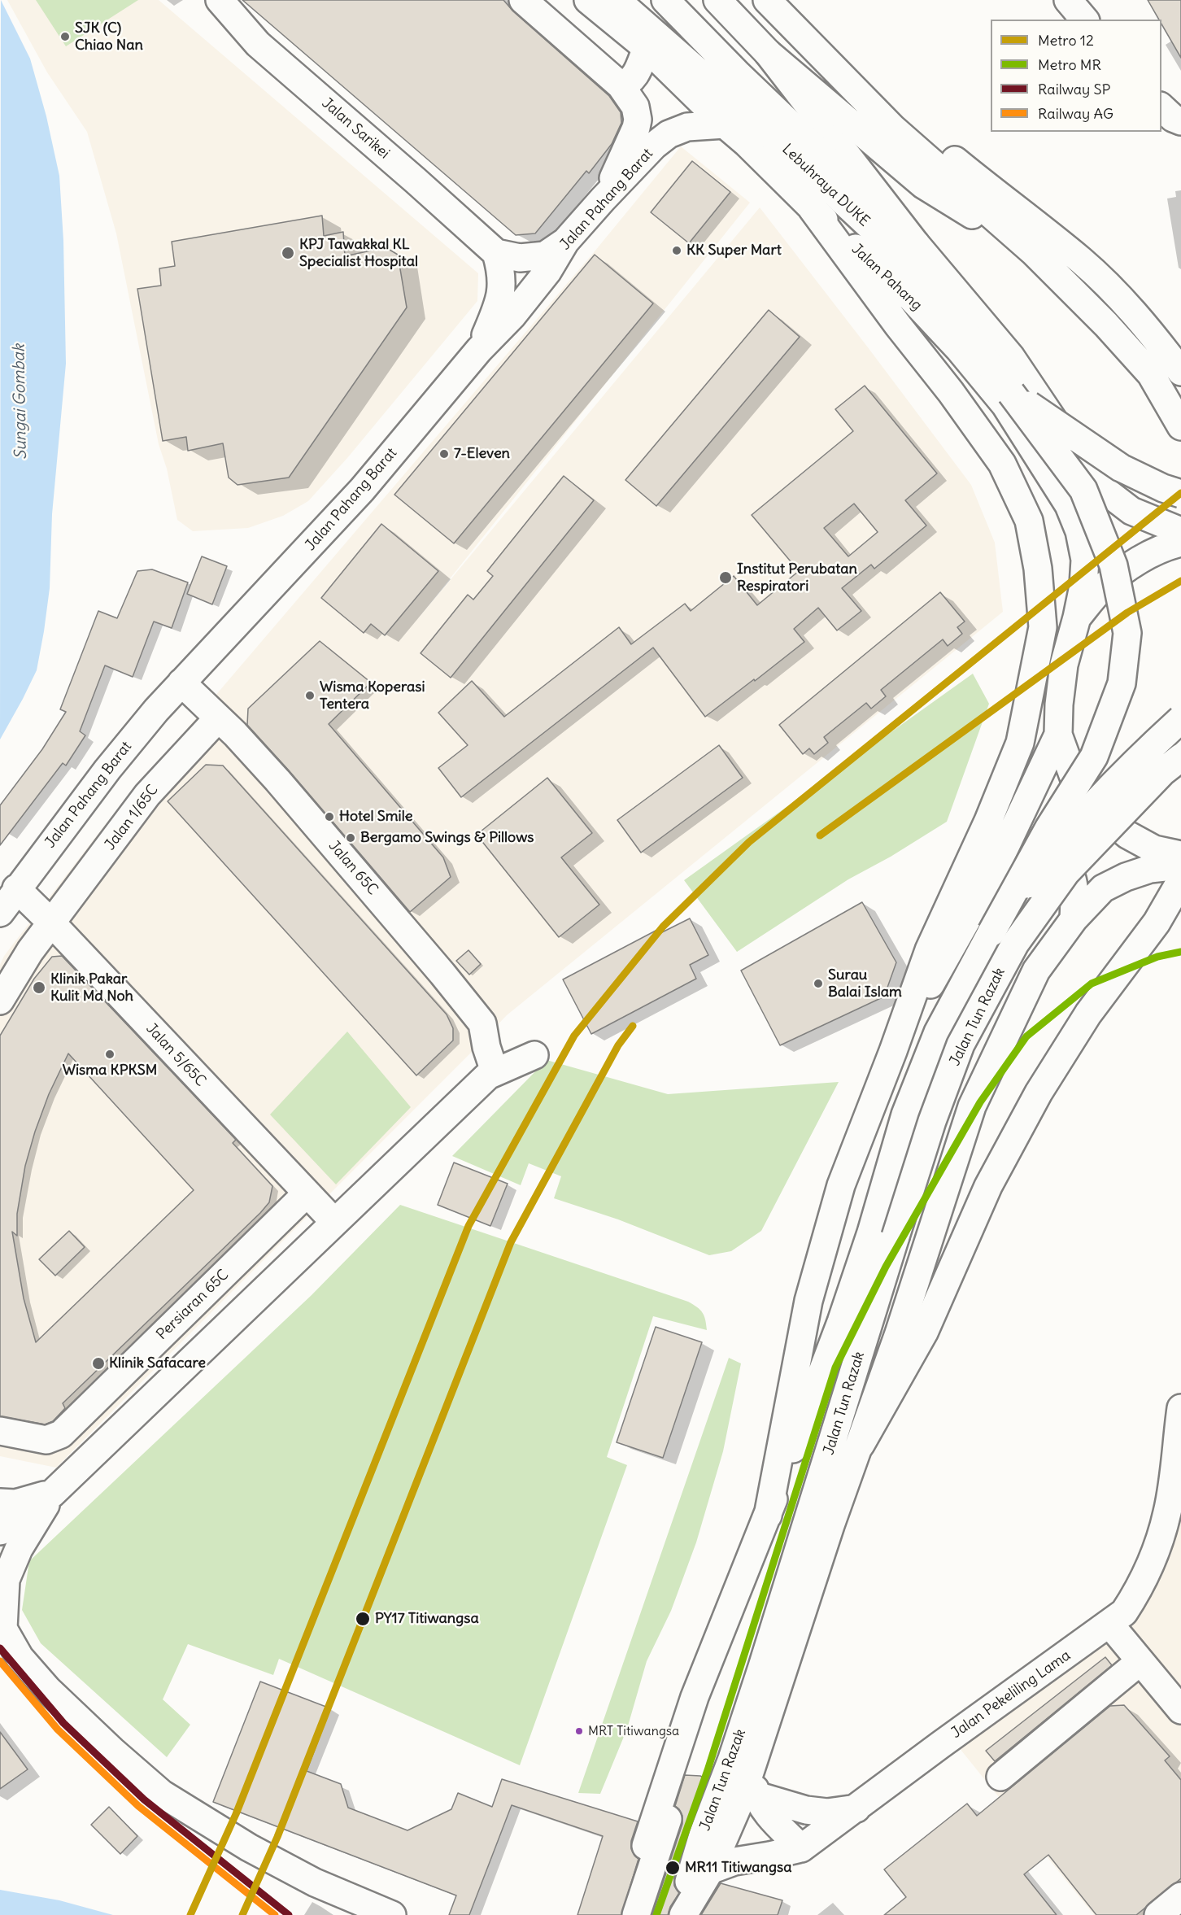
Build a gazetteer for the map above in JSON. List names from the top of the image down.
{
  "streets": {
    "main road": [
      "Jalan Sarikei",
      "Lebuhraya DUKE",
      "Jalan Pahang Barat",
      "Jalan Pahang",
      "Jalan 1/65C",
      "Jalan 65C",
      "Jalan Tun Razak",
      "Jalan 5/65C",
      "Persiaran 65C",
      "Jalan Pekeliling Lama"
    ]
  },
  "crossings": [
    ["Lebuhraya DUKE", "Jalan Tun Razak"],
    ["Jalan Pahang Barat", "Jalan Pahang"],
    ["Jalan Pahang Barat", "Jalan 65C"],
    ["Jalan Pahang Barat", "Jalan 5/65C"],
    ["Jalan 1/65C", "Jalan 65C"],
    ["Jalan 1/65C", "Jalan 5/65C"],
    ["Jalan Tun Razak", "Jalan Pekeliling Lama"],
    ["Jalan 5/65C", "Persiaran 65C"]
  ],
  "water": ["Sungai Gombak"],
  "places": [
    "SJK (C) Chiao Nan",
    "KK Super Mart",
    "KPJ Tawakkal KL Specialist Hospital",
    "7-Eleven",
    "Institut Perubatan Respiratori",
    "Wisma Koperasi Tentera",
    "Hotel Smile",
    "Bergamo Swings & Pillows",
    "Surau Balai Islam",
    "Klinik Pakar Kulit Md Noh",
    "Wisma KPKSM",
    "Klinik Safacare",
    "PY17 Titiwangsa",
    "MRT Titiwangsa",
    "MR11 Titiwangsa"
  ],
  "lines": [
    "metro line 12",
    "metro line MR",
    "rail line SP",
    "rail line AG"
  ],
  "legend": [
    "Metro 12",
    "Metro MR",
    "Railway SP",
    "Railway AG"
  ]
}
